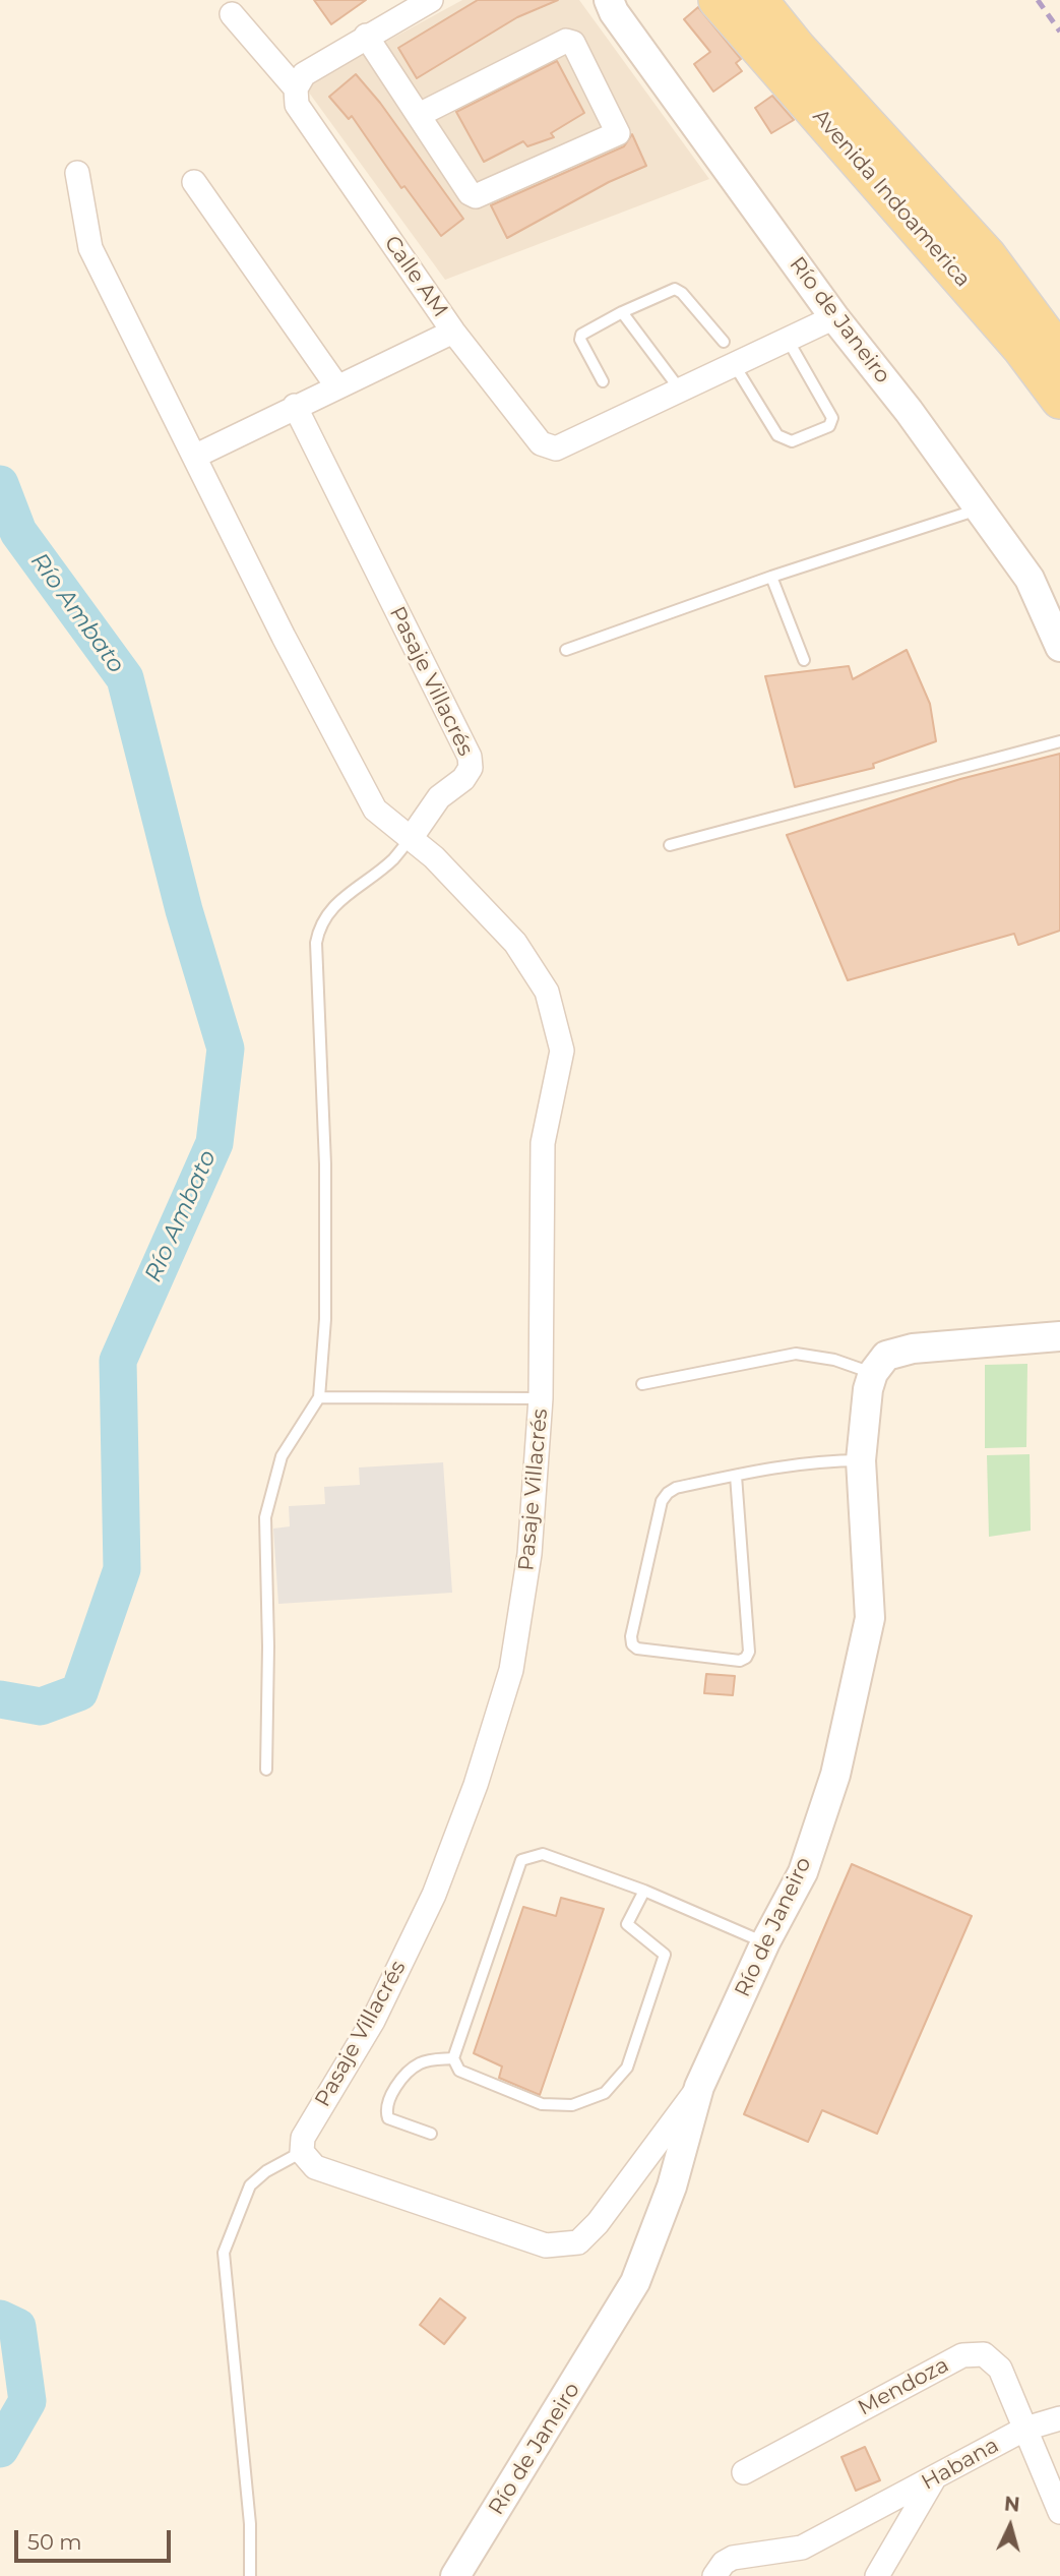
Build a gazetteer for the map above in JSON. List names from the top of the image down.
{
  "streets": {
    "main road": ["Avenida Indoamerica"],
    "street": [
      "Calle AM",
      "Río de Janeiro",
      "Pasaje Villacrés",
      "Mendoza",
      "Habana"
    ]
  },
  "crossings": [
    ["Mendoza", "Habana"]
  ],
  "water": ["Río Ambato"],
  "scale_bar": "50 m",
  "north": "top"
}
